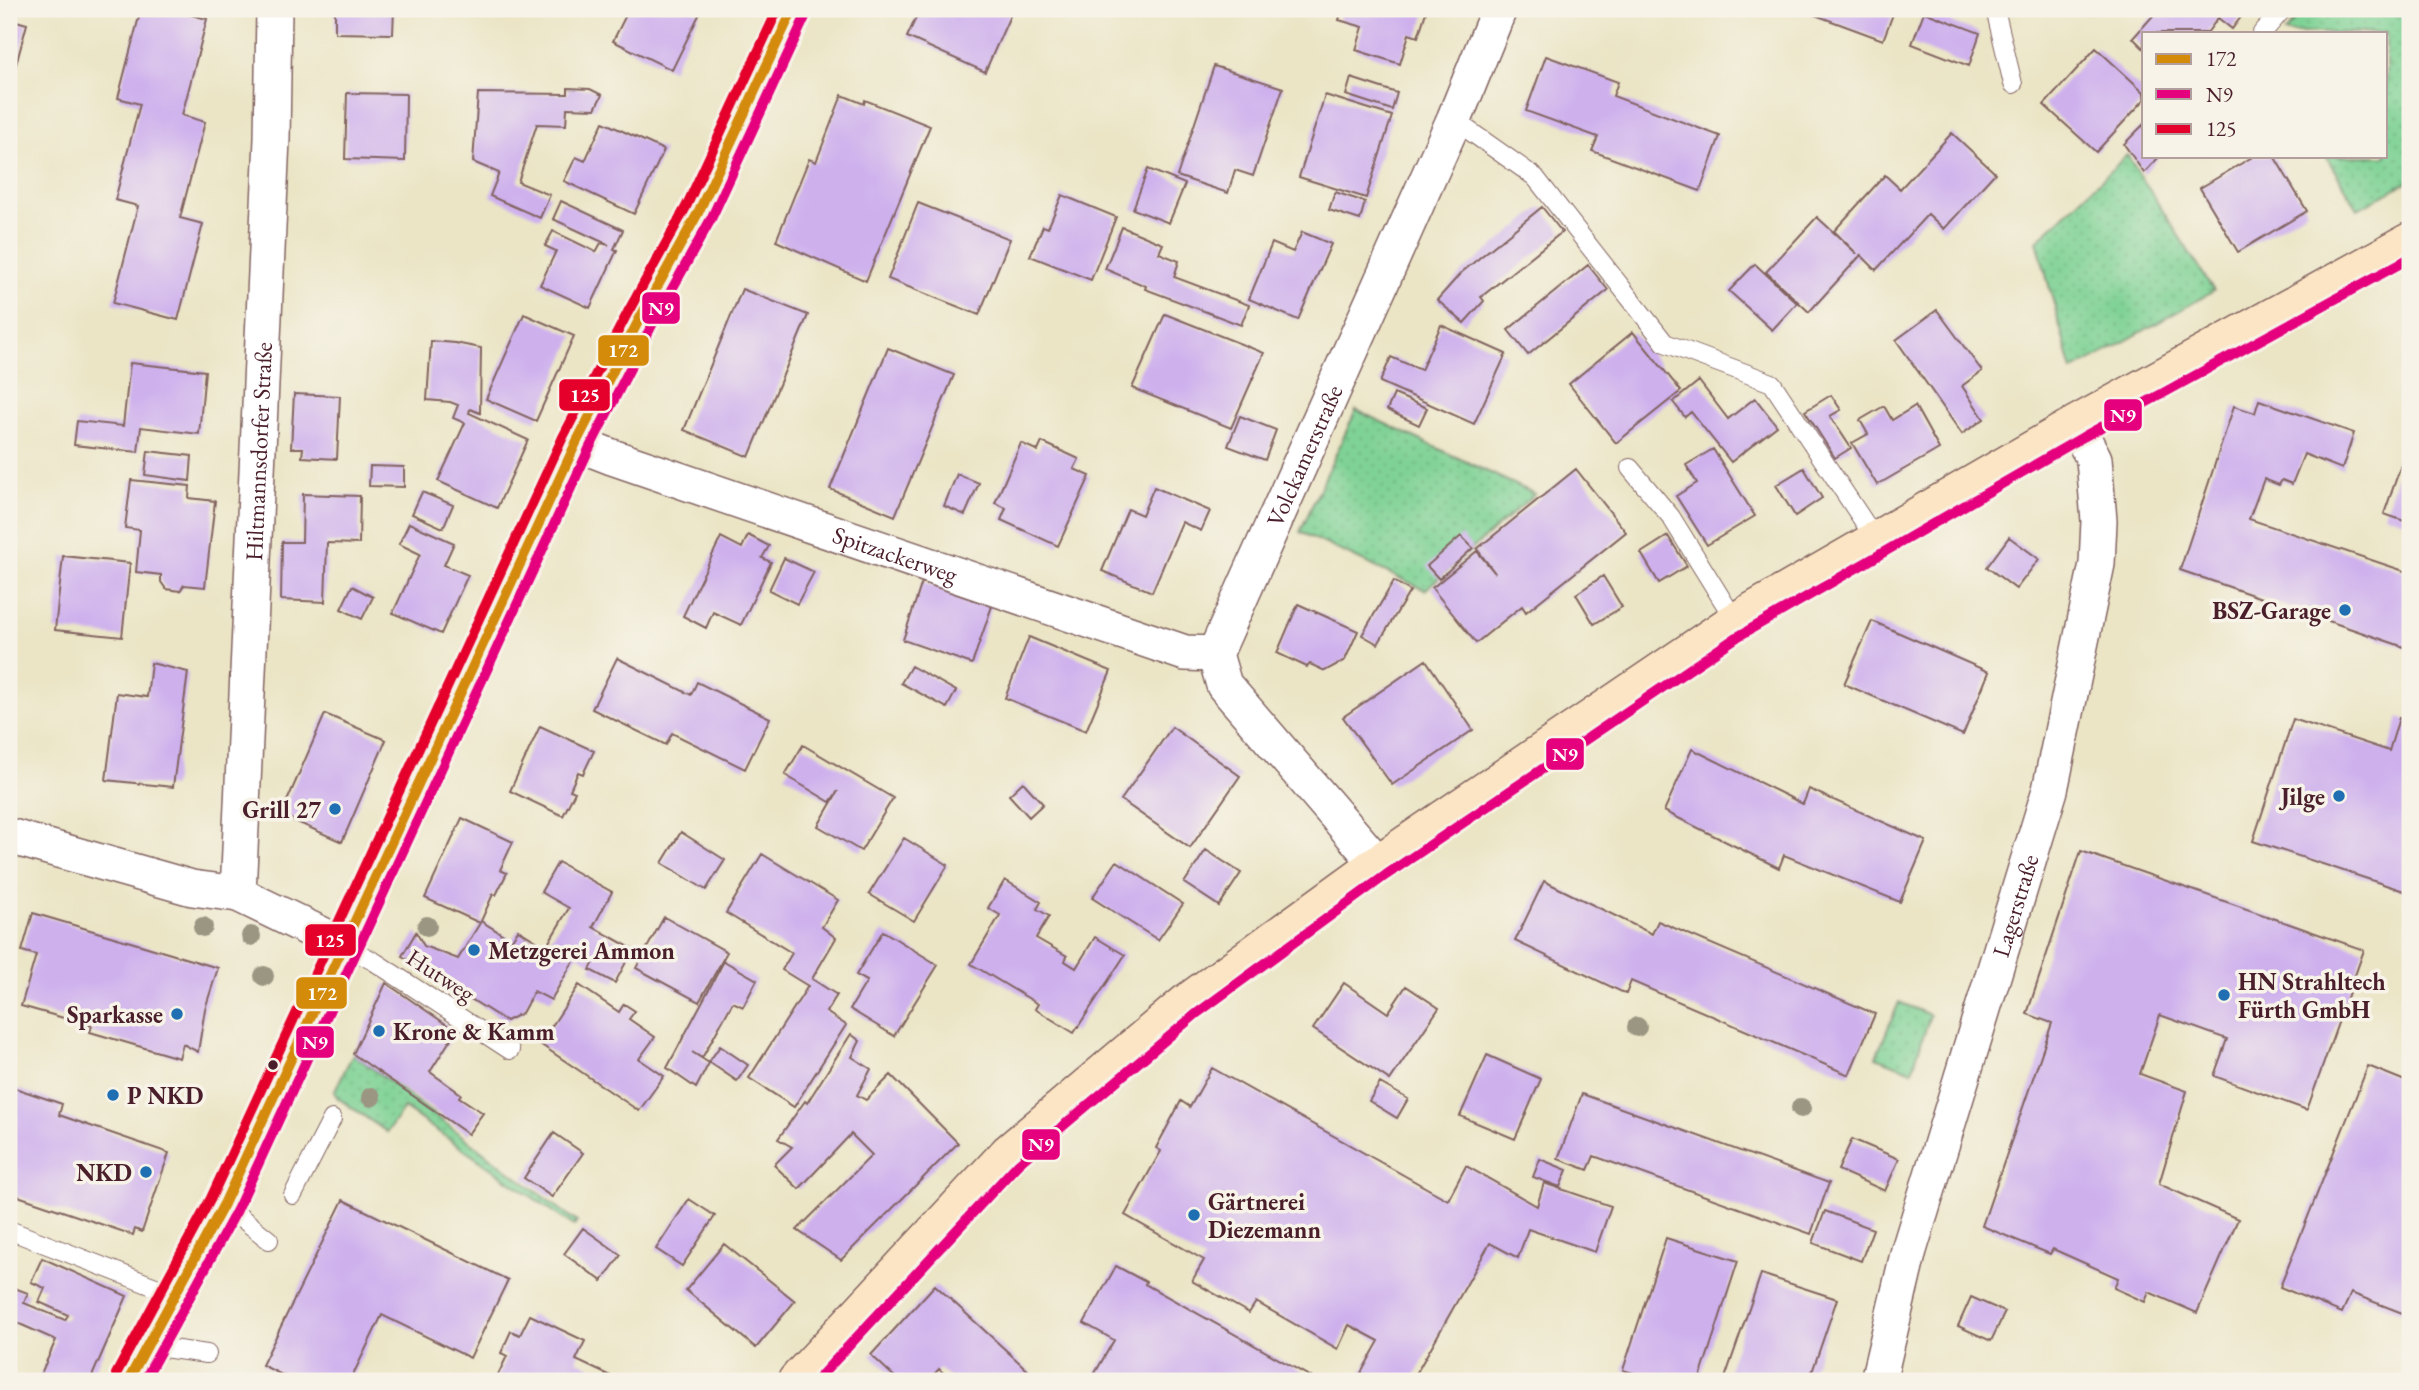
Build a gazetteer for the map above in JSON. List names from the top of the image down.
{
  "streets": {
    "street": [
      "Hiltmannsdorfer Straße",
      "Volckamerstraße",
      "Spitzackerweg",
      "Lagerstraße"
    ],
    "lane": ["Hutweg"]
  },
  "crossings": [
    ["Volckamerstraße", "Spitzackerweg"]
  ],
  "places": [
    "BSZ-Garage",
    "Jilge",
    "Grill 27",
    "Metzgerei Ammon",
    "HN Strahltech Fürth GmbH",
    "Sparkasse",
    "Krone & Kamm",
    "P NKD",
    "NKD",
    "Gärtnerei Diezemann"
  ],
  "lines": ["transit line 172", "transit line 125", "transit line N9"],
  "legend": ["172", "N9", "125"]
}
